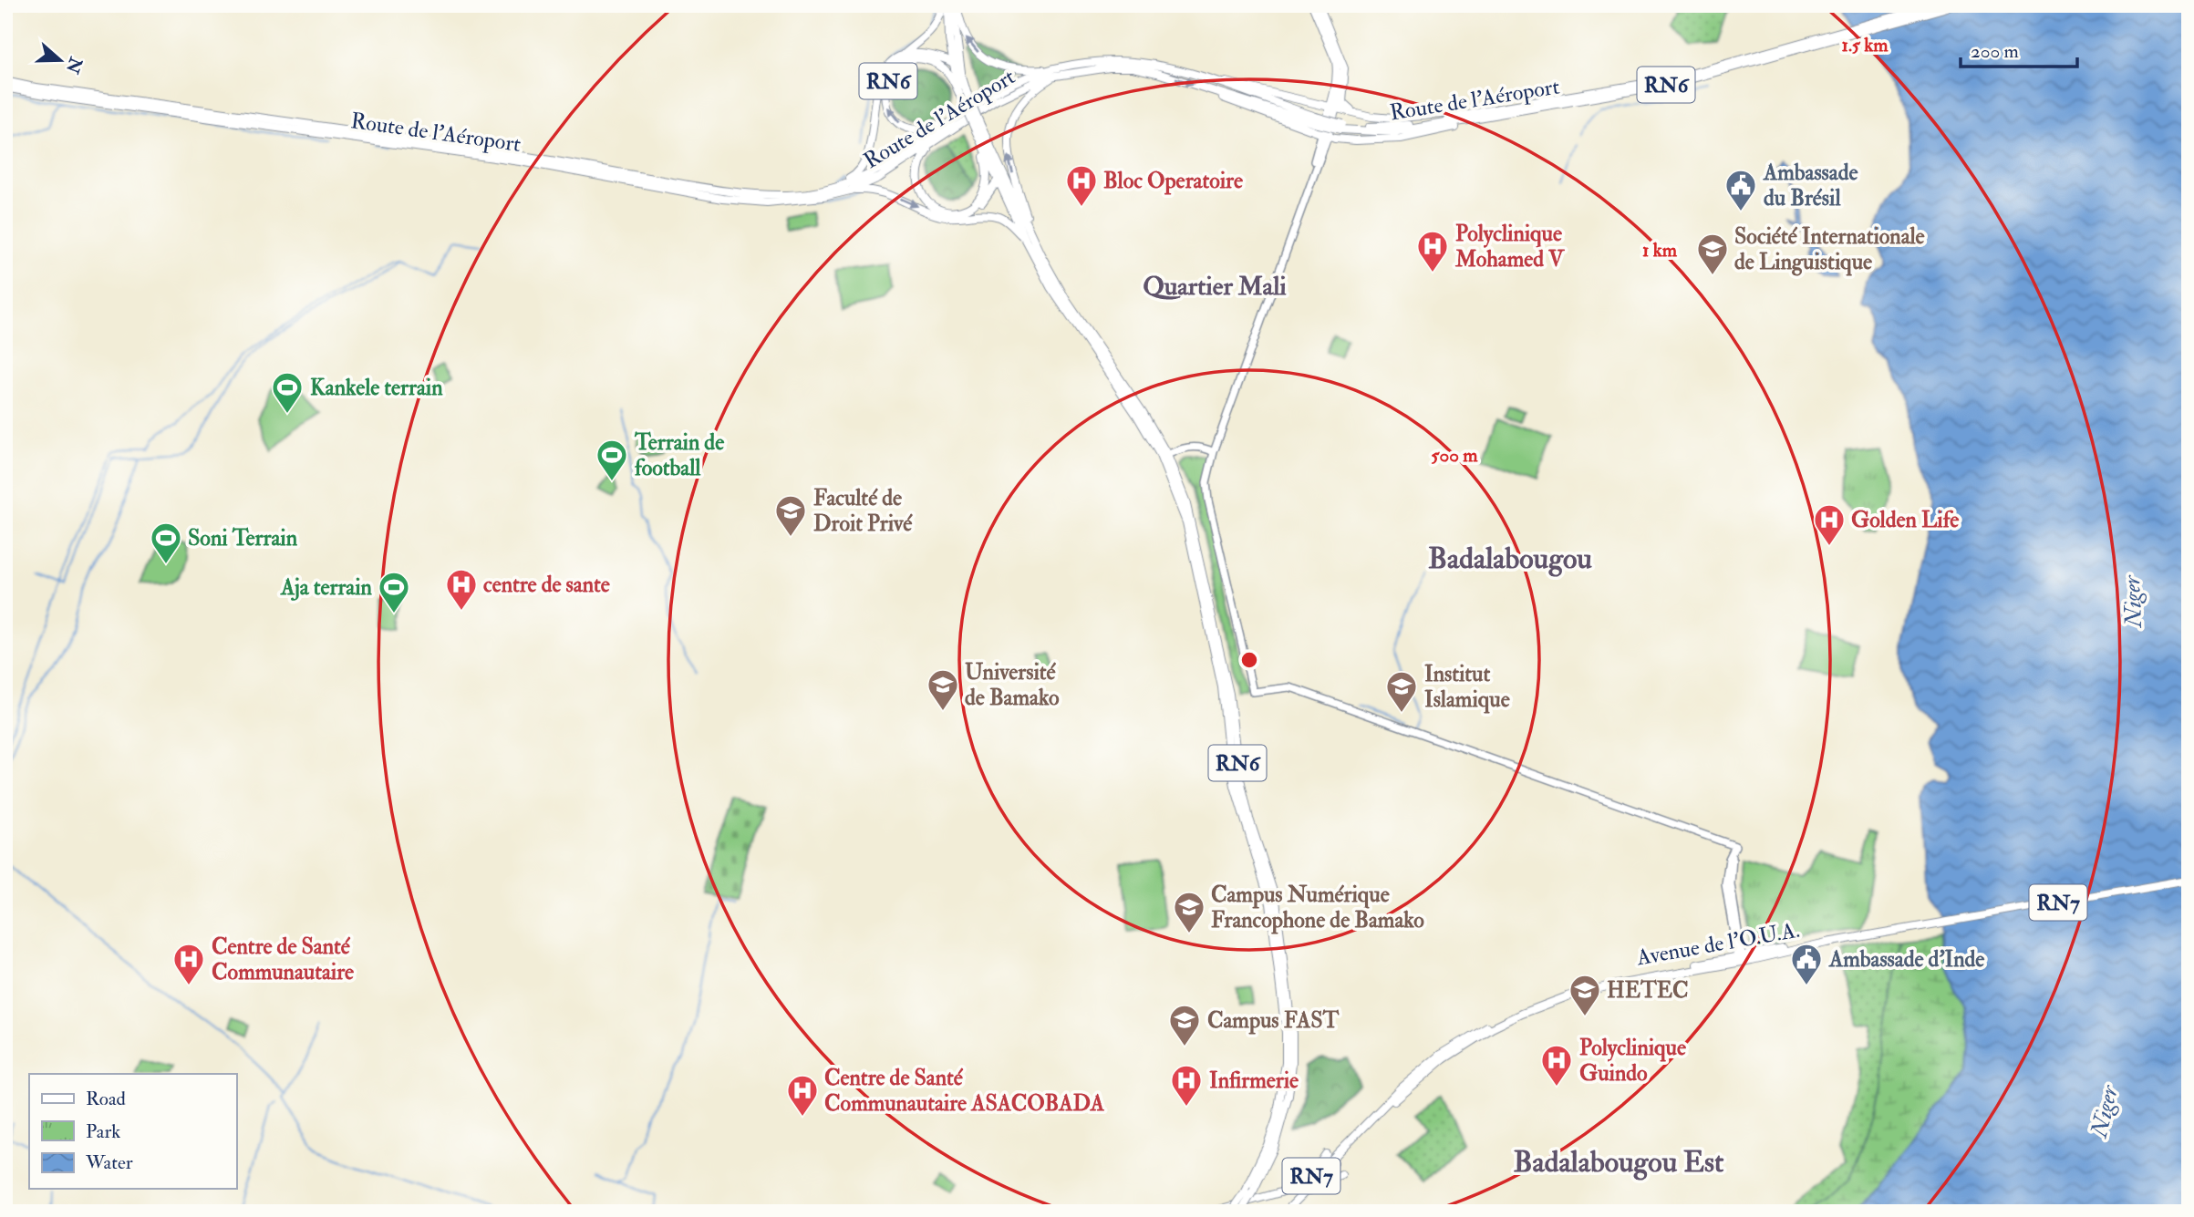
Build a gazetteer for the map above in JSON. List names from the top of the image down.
{
  "streets": {
    "main road": [
      "RN6",
      "Route de l'Aéroport",
      "RN7",
      "Avenue de l'O.U.A."
    ]
  },
  "crossings": [
    ["RN6", "Route de l'Aéroport"],
    ["RN7", "Avenue de l'O.U.A."]
  ],
  "districts": ["Quartier Mali", "Badalabougou", "Badalabougou Est"],
  "water": ["Niger"],
  "places": {
    "hospital": [
      "Bloc Operatoire",
      "Polyclinique Mohamed V",
      "Golden Life",
      "centre de sante",
      "Centre de Santé Communautaire",
      "Polyclinique Guindo",
      "Infirmerie",
      "Centre de Santé Communautaire ASACOBADA"
    ],
    "public building": ["Ambassade du Brésil", "Ambassade d'Inde"],
    "school or university": [
      "Société Internationale de Linguistique",
      "Faculté de Droit Privé",
      "Université de Bamako",
      "Institut Islamique",
      "Campus Numérique Francophone de Bamako",
      "HETEC",
      "Campus FAST"
    ],
    "sports": [
      "Kankele terrain",
      "Terrain de football",
      "Soni Terrain",
      "Aja terrain"
    ]
  },
  "legend": ["Road", "Park", "Water"],
  "scale_bar": "200 m",
  "north": "right",
  "rings": ["1.5 km", "1 km", "500 m"]
}
